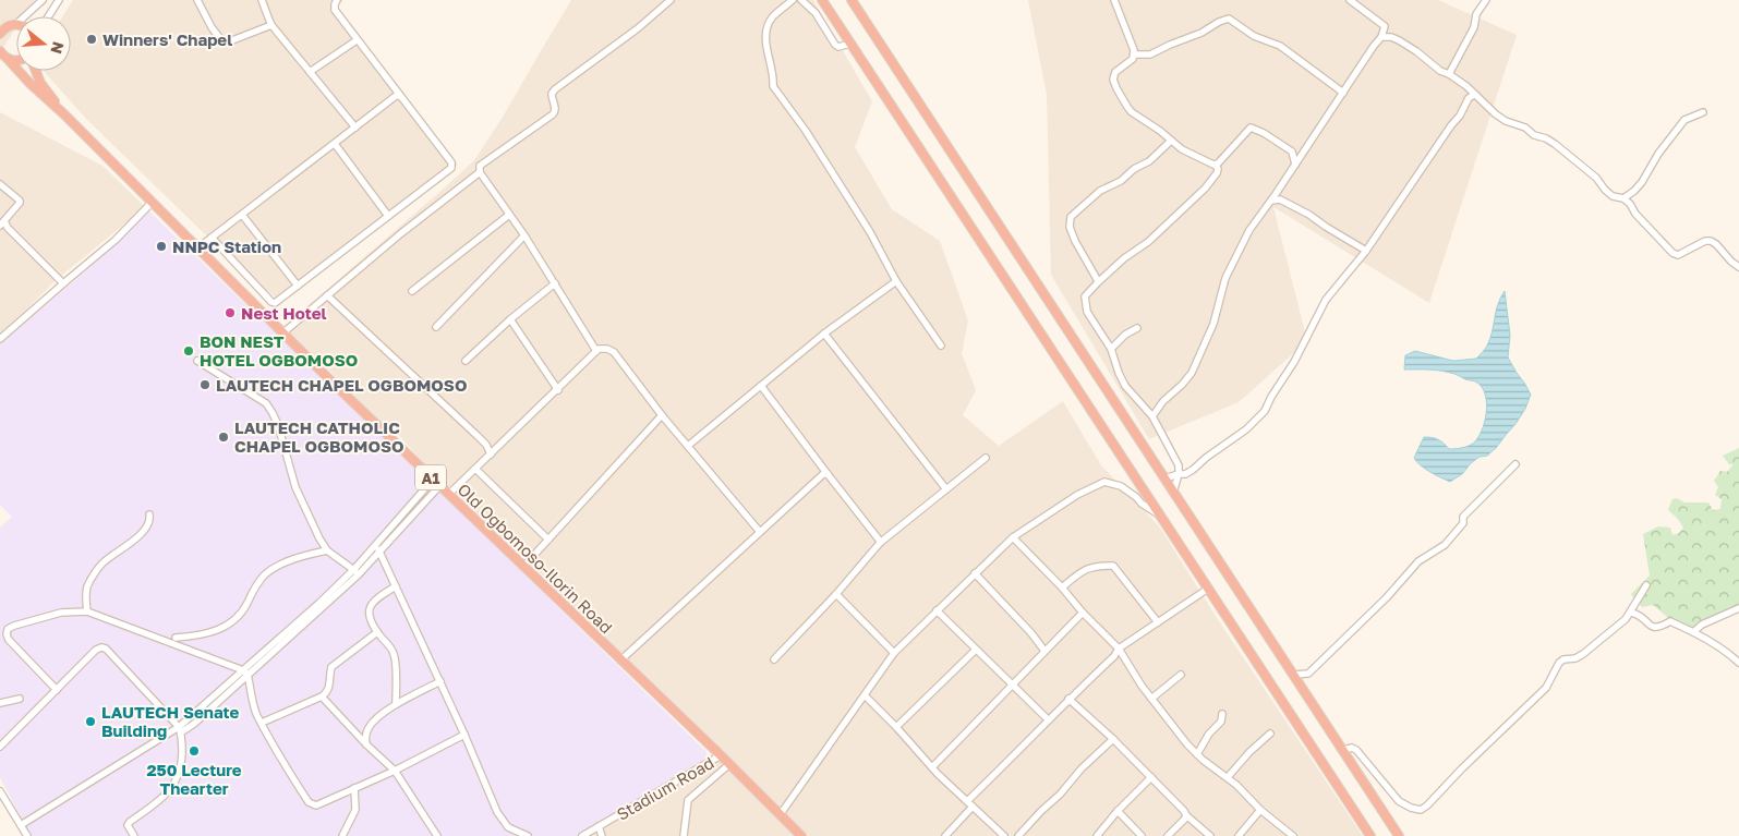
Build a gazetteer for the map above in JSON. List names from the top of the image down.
{
  "streets": {
    "highway": ["A1", "Old Ogbomoso-Ilorin Road"],
    "street": ["Stadium Road"]
  },
  "crossings": [
    ["A1", "Old Ogbomoso-Ilorin Road"],
    ["Old Ogbomoso-Ilorin Road", "Stadium Road"]
  ],
  "places": [
    "Winners' Chapel",
    "NNPC Station",
    "Nest Hotel",
    "BON NEST HOTEL OGBOMOSO",
    "LAUTECH CHAPEL OGBOMOSO",
    "LAUTECH CATHOLIC CHAPEL OGBOMOSO",
    "LAUTECH Senate Building",
    "250 Lecture Thearter"
  ],
  "north": "right"
}
